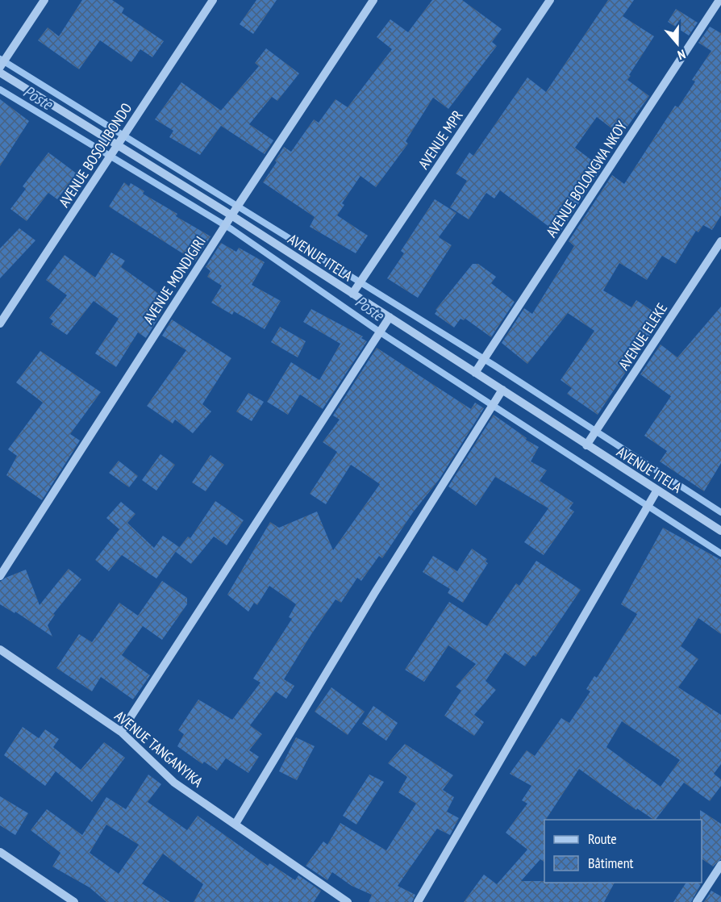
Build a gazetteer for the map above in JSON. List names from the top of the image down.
{
  "streets": {
    "street": [
      "AVENUE MPR",
      "AVENUE BOSOLIBONDO",
      "AVENUE BOLONGWA NKOY",
      "AVENUE ITELA",
      "AVENUE MONDIGIRI",
      "AVENUE ELEKE",
      "AVENUE TANGANYIKA"
    ]
  },
  "crossings": [
    ["AVENUE MPR", "AVENUE ITELA"],
    ["AVENUE BOSOLIBONDO", "AVENUE ITELA"],
    ["AVENUE BOLONGWA NKOY", "AVENUE ITELA"],
    ["AVENUE ITELA", "AVENUE MONDIGIRI"],
    ["AVENUE ITELA", "AVENUE ELEKE"]
  ],
  "water": ["Poste"],
  "legend": ["Route", "Bâtiment"],
  "north": "bottom"
}
